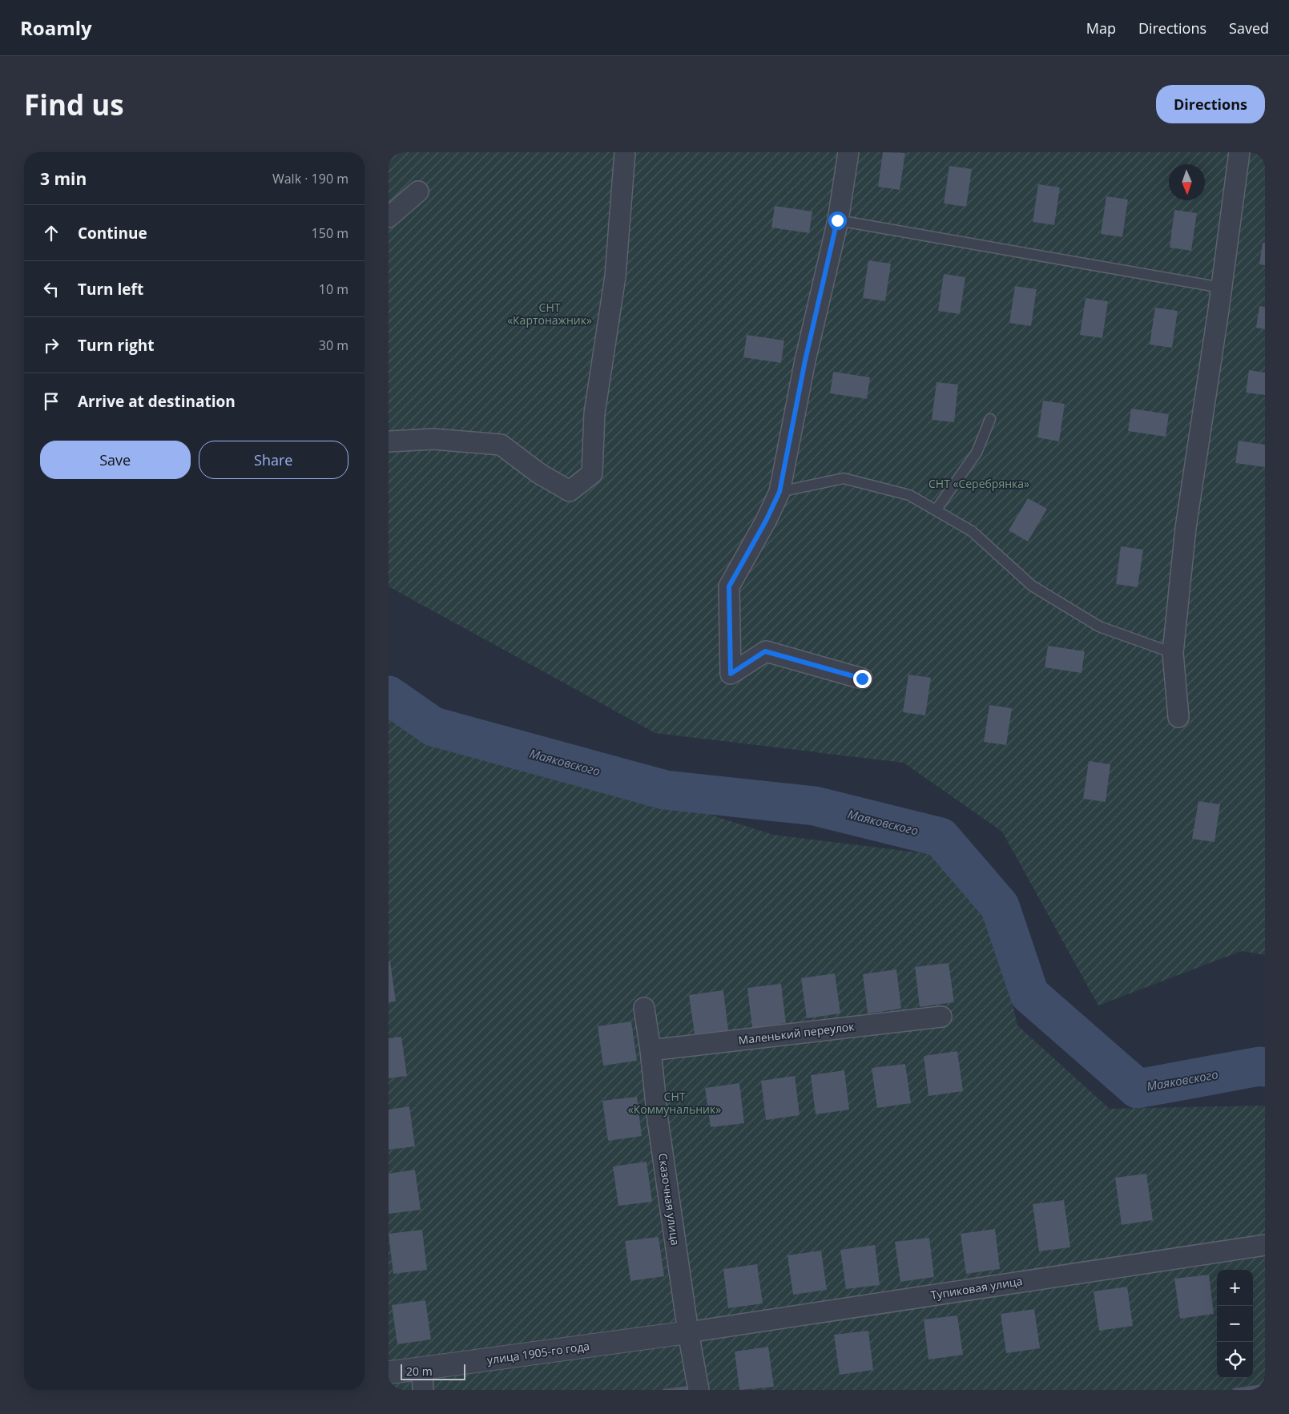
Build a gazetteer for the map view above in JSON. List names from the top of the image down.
{
  "streets": {
    "street": [
      "Маленький переулок",
      "Сказочная улица",
      "Тупиковая улица",
      "улица 1905-го года"
    ]
  },
  "crossings": [
    ["Маленький переулок", "Сказочная улица"],
    ["Сказочная улица", "Тупиковая улица"],
    ["Сказочная улица", "улица 1905-го года"],
    ["Тупиковая улица", "улица 1905-го года"]
  ],
  "water": ["Маяковского"],
  "parks": ["СНТ «Картонажник»", "СНТ «Серебрянка»", "СНТ «Коммунальник»"],
  "scale_bar": "20 m",
  "north": "bottom",
  "page": {
    "header": "Roamly",
    "nav": ["Map", "Directions", "Saved"],
    "buttons": [
      "Directions",
      ["Save", "Share"]
    ],
    "title": "Find us",
    "heading": ["3 min", "Walk · 190 m"],
    "list": [
      ["Continue", "150 m"],
      ["Turn left", "10 m"],
      ["Turn right", "30 m"],
      "Arrive at destination"
    ],
    "map_buttons": ["+", "−"],
    "scale": "20 m"
  }
}
